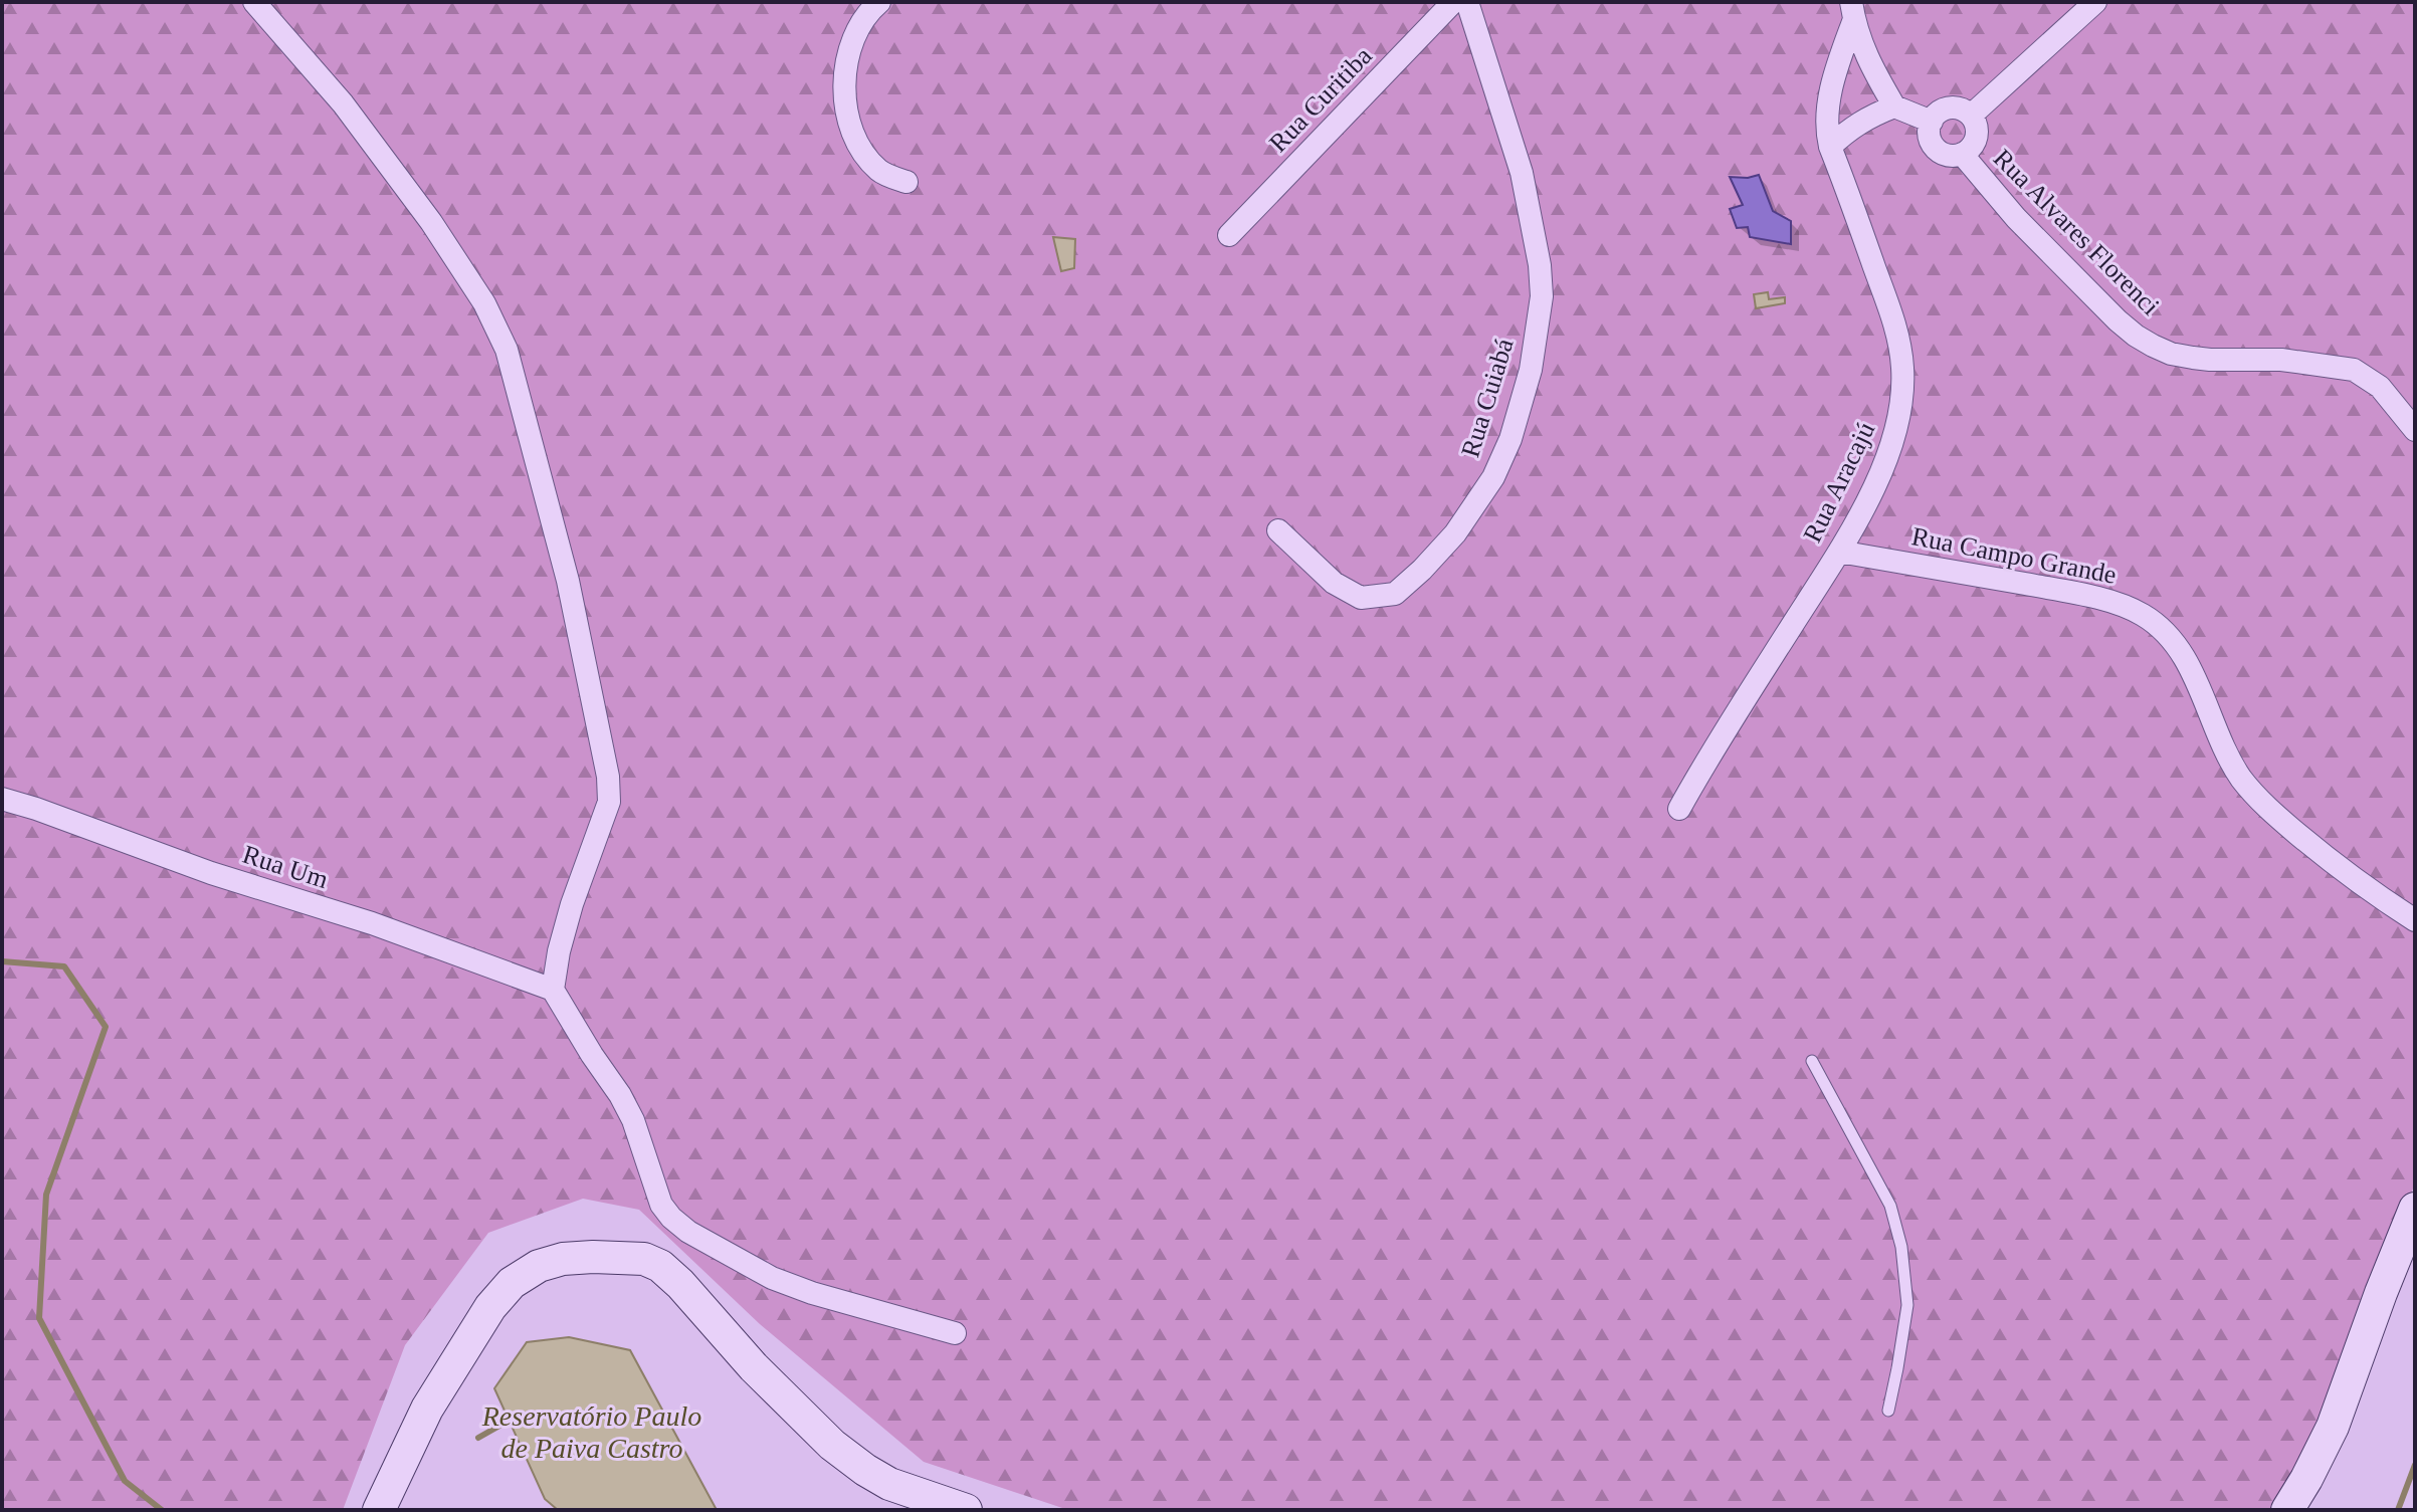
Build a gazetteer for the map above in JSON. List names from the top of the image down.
{
  "streets": {
    "street": [
      "Rua Curitiba",
      "Rua Alvares Florenci",
      "Rua Cuiabá",
      "Rua Aracajú",
      "Rua Campo Grande",
      "Rua Um"
    ]
  },
  "crossings": [
    ["Rua Aracajú", "Rua Campo Grande"]
  ],
  "water": ["Reservatório Paulo de Paiva Castro"]
}
